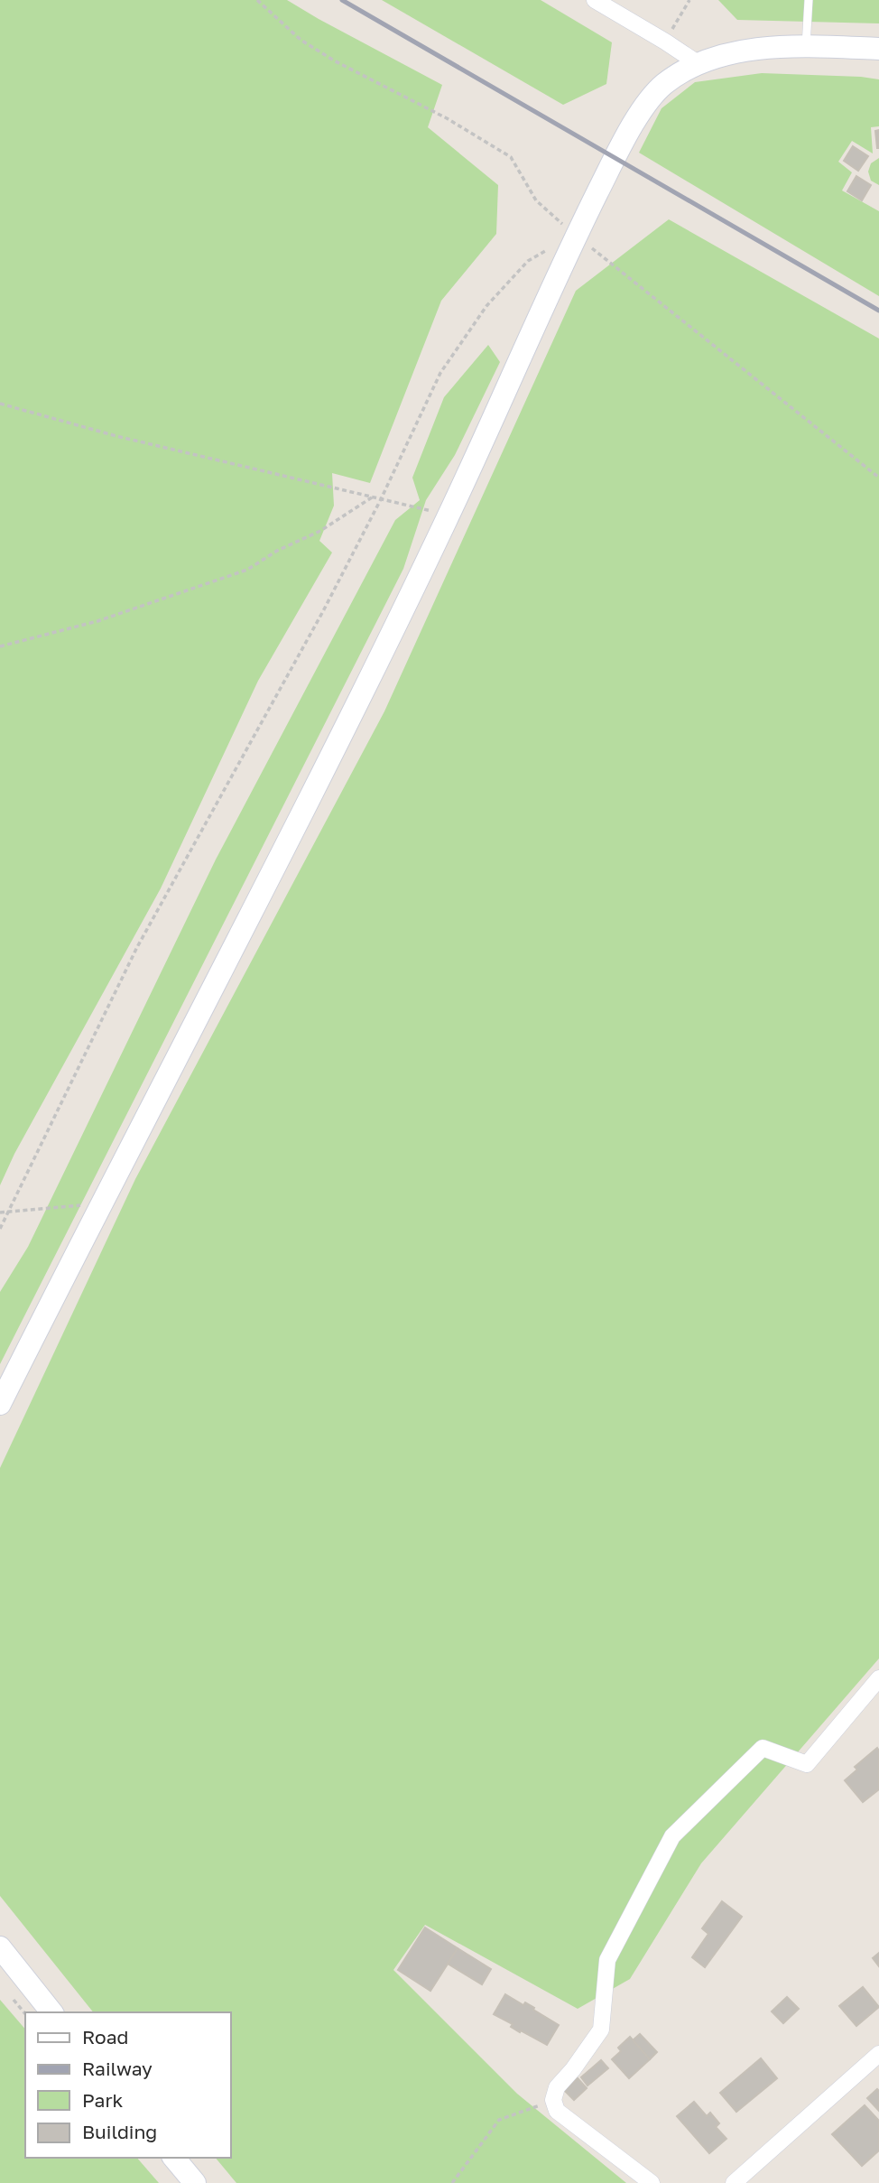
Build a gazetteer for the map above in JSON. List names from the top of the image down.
{
  "legend": [
    "Road",
    "Railway",
    "Park",
    "Building"
  ]
}
